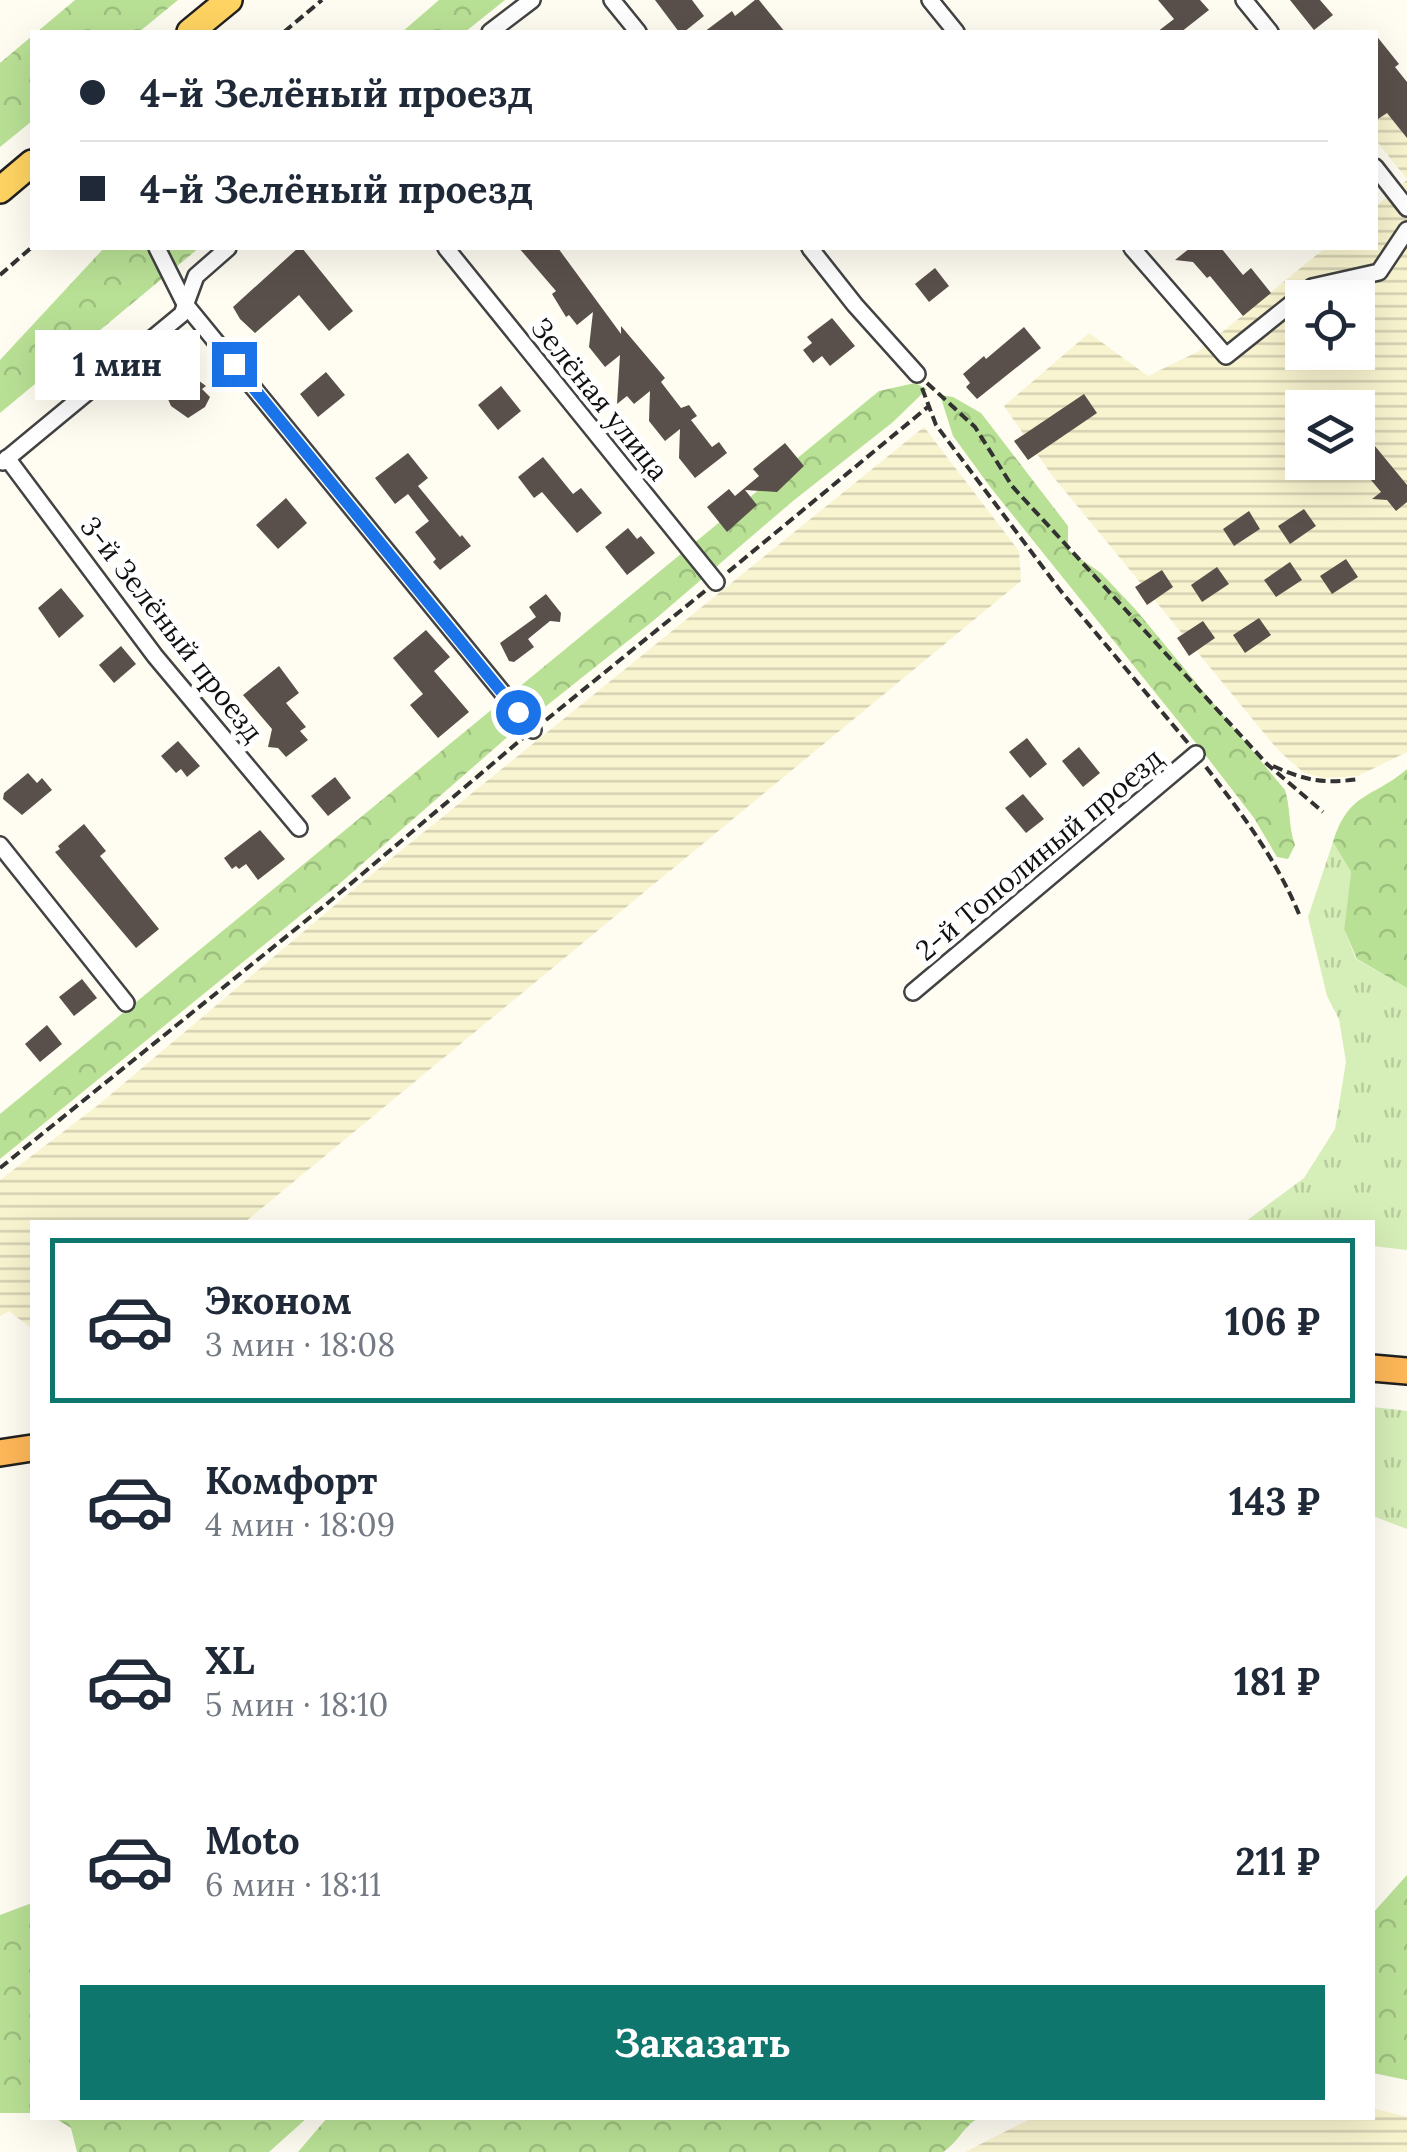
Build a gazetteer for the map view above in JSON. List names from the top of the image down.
{
  "streets": {
    "street": ["Зелёная улица", "3-й Зелёный проезд", "2-й Тополиный проезд"]
  },
  "page": {
    "banner": ["4-й Зелёный проезд", "4-й Зелёный проезд"],
    "bubble": "1 мин",
    "list": [
      {
        "name": "Эконом",
        "note": "3 мин · 18:08",
        "value": "106 ₽"
      },
      {
        "name": "Комфорт",
        "note": "4 мин · 18:09",
        "value": "143 ₽"
      },
      {
        "name": "XL",
        "note": "5 мин · 18:10",
        "value": "181 ₽"
      },
      {
        "name": "Moto",
        "note": "6 мин · 18:11",
        "value": "211 ₽"
      }
    ],
    "buttons": "Заказать"
  }
}
